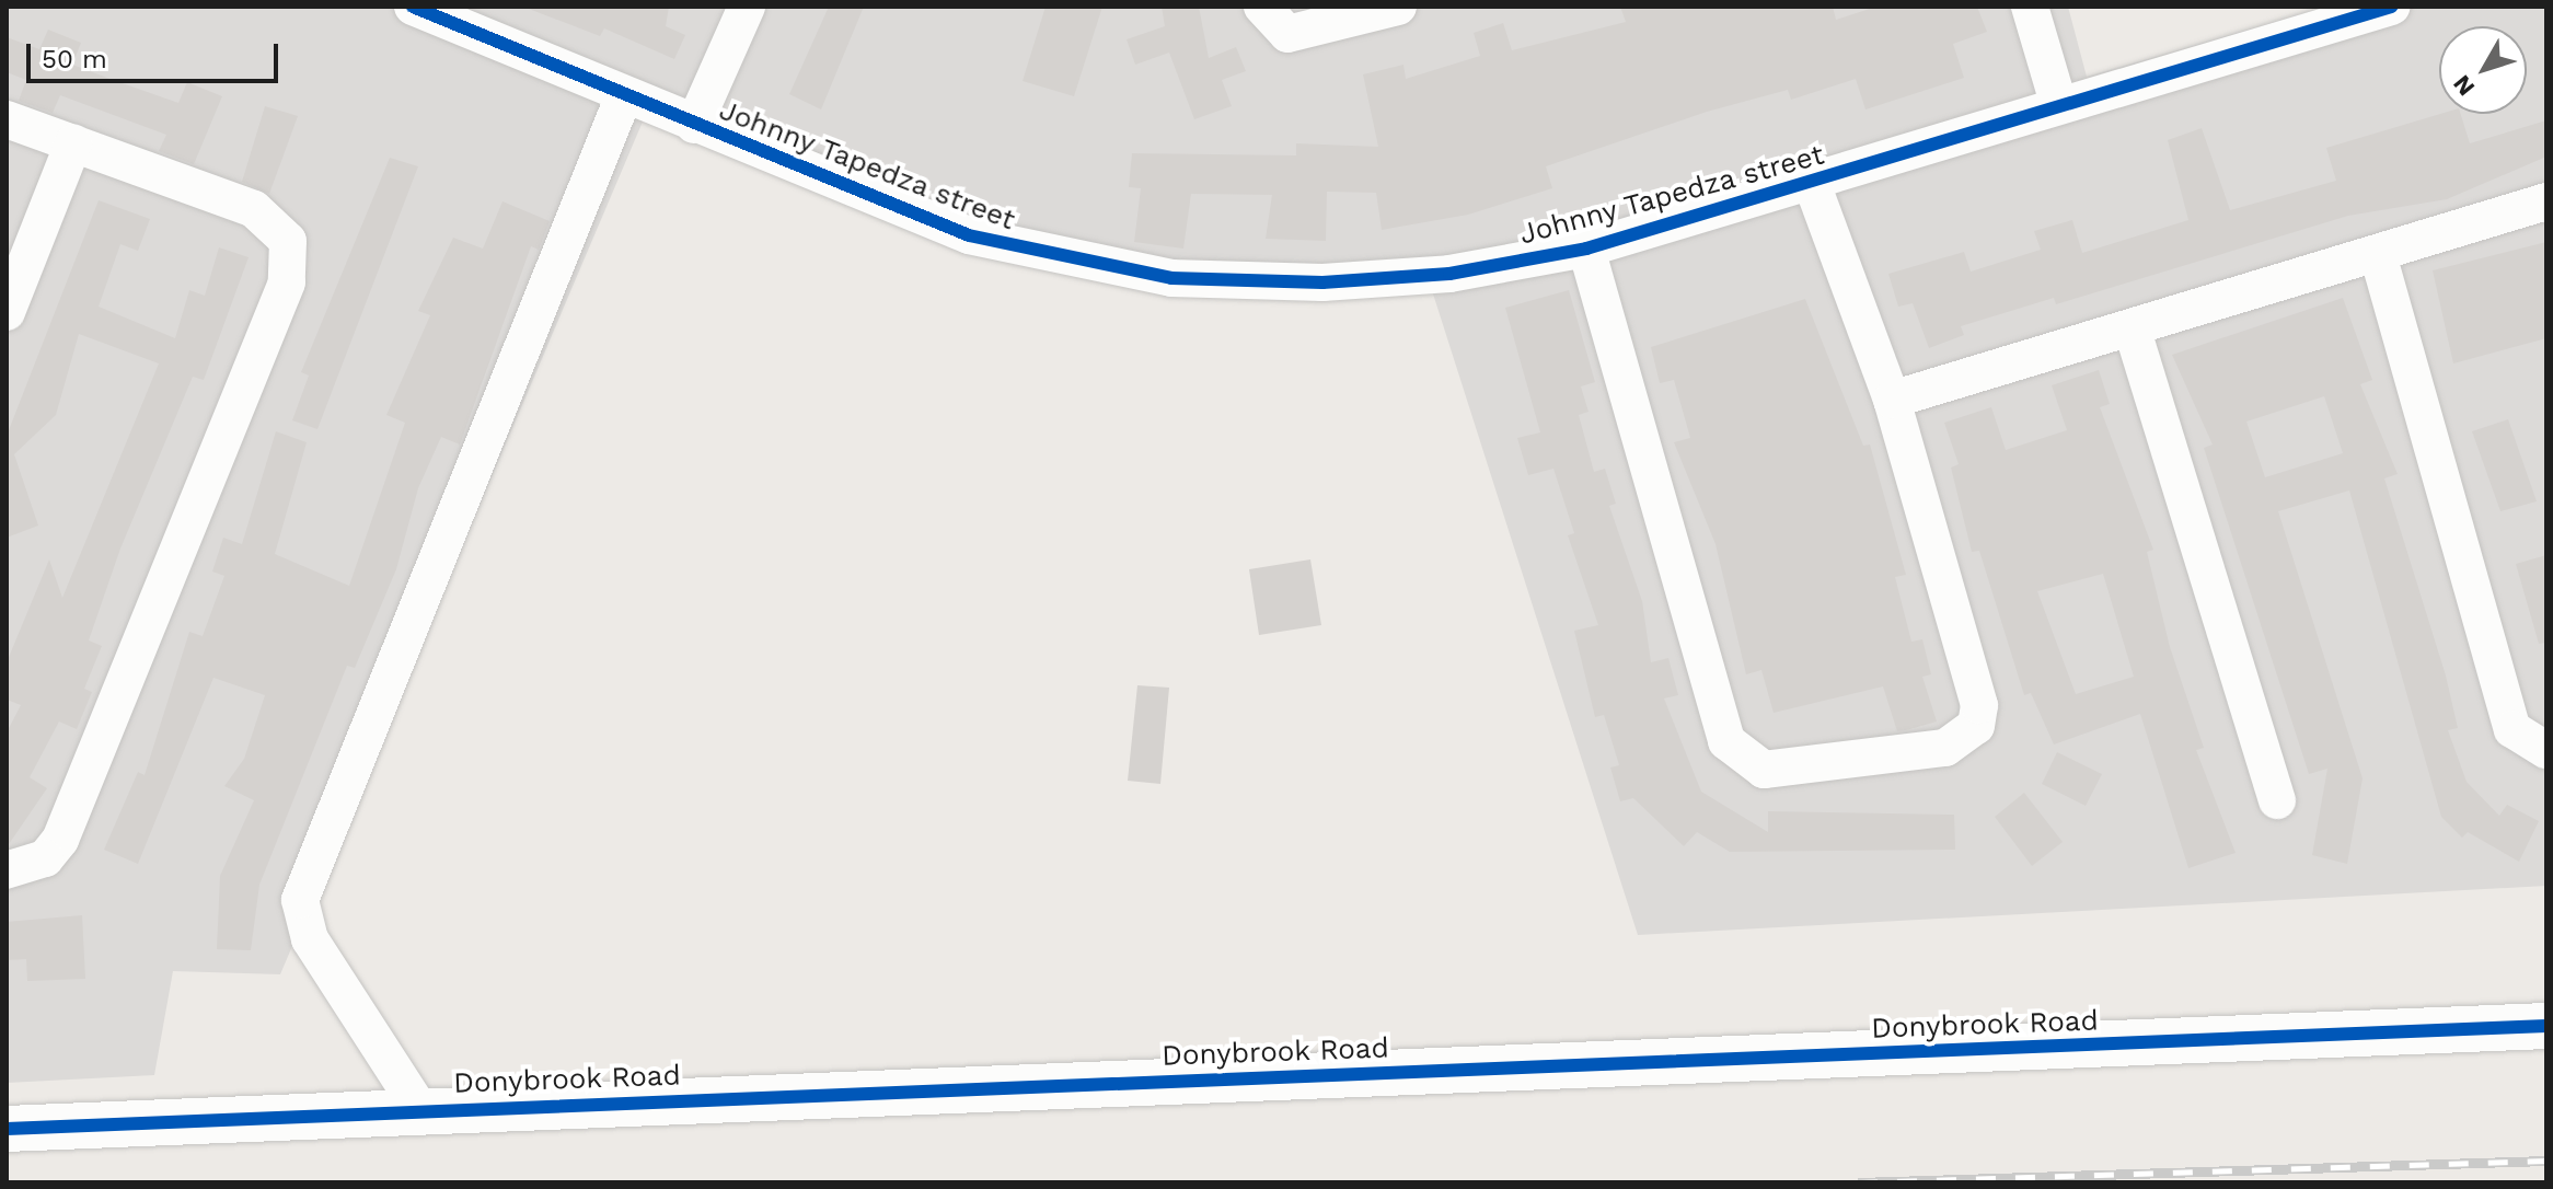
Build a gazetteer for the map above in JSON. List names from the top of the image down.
{
  "streets": {
    "street": ["Johnny Tapedza street", "Donybrook Road"]
  },
  "scale_bar": "50 m",
  "north": "bottom left"
}
